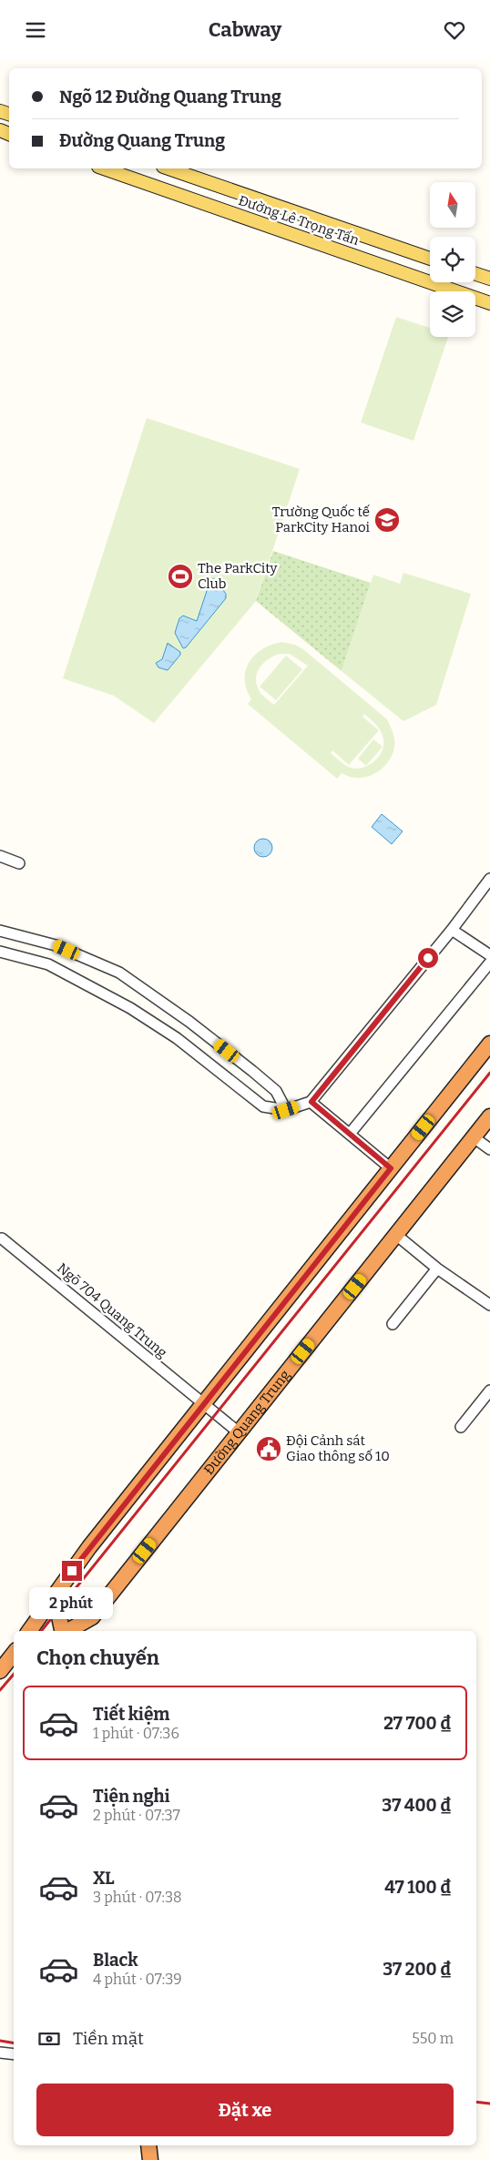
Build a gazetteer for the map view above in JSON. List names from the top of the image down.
{
  "streets": {
    "highway": ["Đường Quang Trung"],
    "main road": ["Đường Lê Trọng Tấn"],
    "street": ["Ngõ 704 Quang Trung"]
  },
  "crossings": [
    ["Ngõ 704 Quang Trung", "Đường Quang Trung"]
  ],
  "places": {
    "school or university": ["Trường Quốc tế ParkCity Hanoi"],
    "sports": ["The ParkCity Club"],
    "public building": ["Đội Cảnh sát Giao thông số 10"]
  },
  "north": "top",
  "page": {
    "header": "Cabway",
    "banner": ["Ngõ 12 Đường Quang Trung", "Đường Quang Trung"],
    "bubble": "2 phút",
    "heading": "Chọn chuyến",
    "list": [
      {
        "name": "Tiết kiệm",
        "note": "1 phút · 07:36",
        "value": "27 700 ₫"
      },
      {
        "name": "Tiện nghi",
        "note": "2 phút · 07:37",
        "value": "37 400 ₫"
      },
      {
        "name": "XL",
        "note": "3 phút · 07:38",
        "value": "47 100 ₫"
      },
      {
        "name": "Black",
        "note": "4 phút · 07:39",
        "value": "37 200 ₫"
      }
    ],
    "pay": ["Tiền mặt", "550 m"],
    "buttons": "Đặt xe"
  }
}
